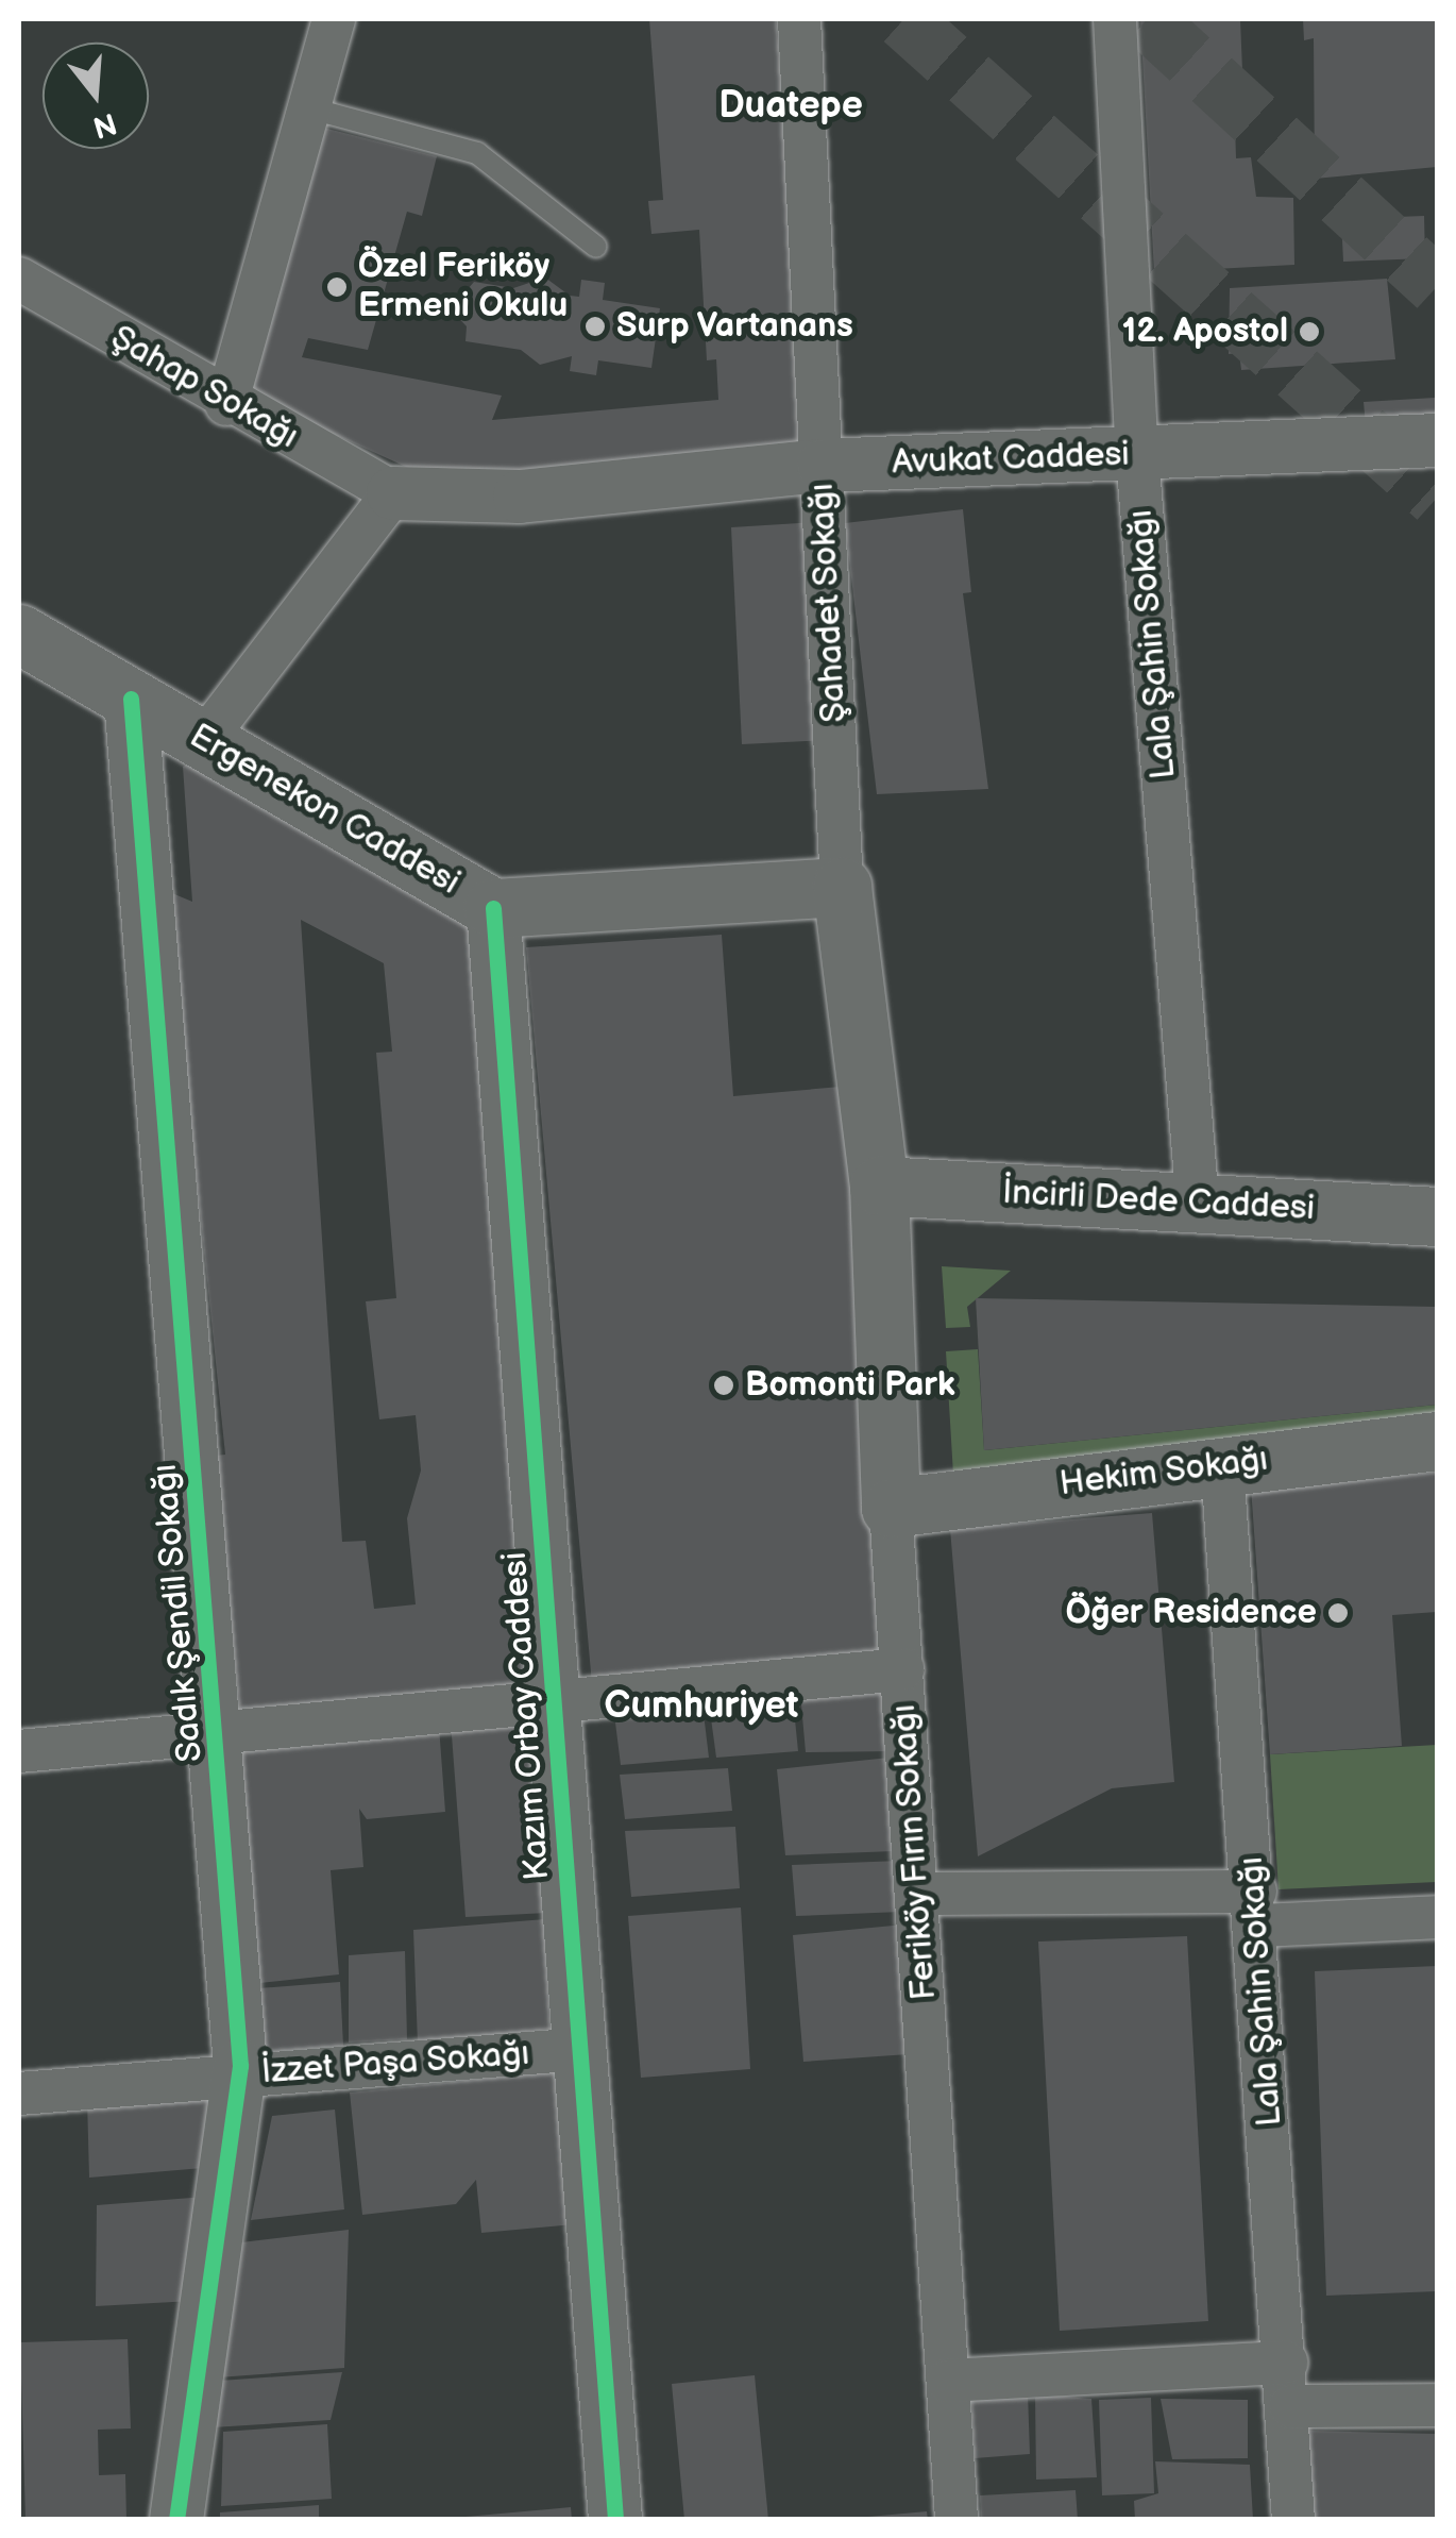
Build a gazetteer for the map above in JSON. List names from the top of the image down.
{
  "streets": {
    "main road": [
      "Şahadet Sokağı",
      "Ergenekon Caddesi",
      "İncirli Dede Caddesi",
      "Hekim Sokağı",
      "Feriköy Fırın Sokağı"
    ],
    "street": [
      "Şahap Sokağı",
      "Avukat Caddesi",
      "Lala Şahin Sokağı",
      "Sadık Şendil Sokağı",
      "Kazım Orbay Caddesi",
      "İzzet Paşa Sokağı"
    ]
  },
  "crossings": [
    ["Şahap Sokağı", "Avukat Caddesi"],
    ["Avukat Caddesi", "Şahadet Sokağı"],
    ["Avukat Caddesi", "Lala Şahin Sokağı"],
    ["Şahadet Sokağı", "Ergenekon Caddesi"],
    ["Şahadet Sokağı", "İncirli Dede Caddesi"],
    ["Şahadet Sokağı", "Feriköy Fırın Sokağı"],
    ["Lala Şahin Sokağı", "İncirli Dede Caddesi"],
    ["Lala Şahin Sokağı", "Hekim Sokağı"],
    ["Ergenekon Caddesi", "Sadık Şendil Sokağı"],
    ["Ergenekon Caddesi", "Kazım Orbay Caddesi"],
    ["İncirli Dede Caddesi", "Feriköy Fırın Sokağı"],
    ["Hekim Sokağı", "Feriköy Fırın Sokağı"],
    ["Sadık Şendil Sokağı", "İzzet Paşa Sokağı"],
    ["Kazım Orbay Caddesi", "İzzet Paşa Sokağı"]
  ],
  "districts": ["Duatepe", "Cumhuriyet"],
  "places": [
    "Özel Feriköy Ermeni Okulu",
    "Surp Vartanans",
    "12. Apostol",
    "Bomonti Park",
    "Öğer Residence"
  ],
  "north": "bottom"
}
